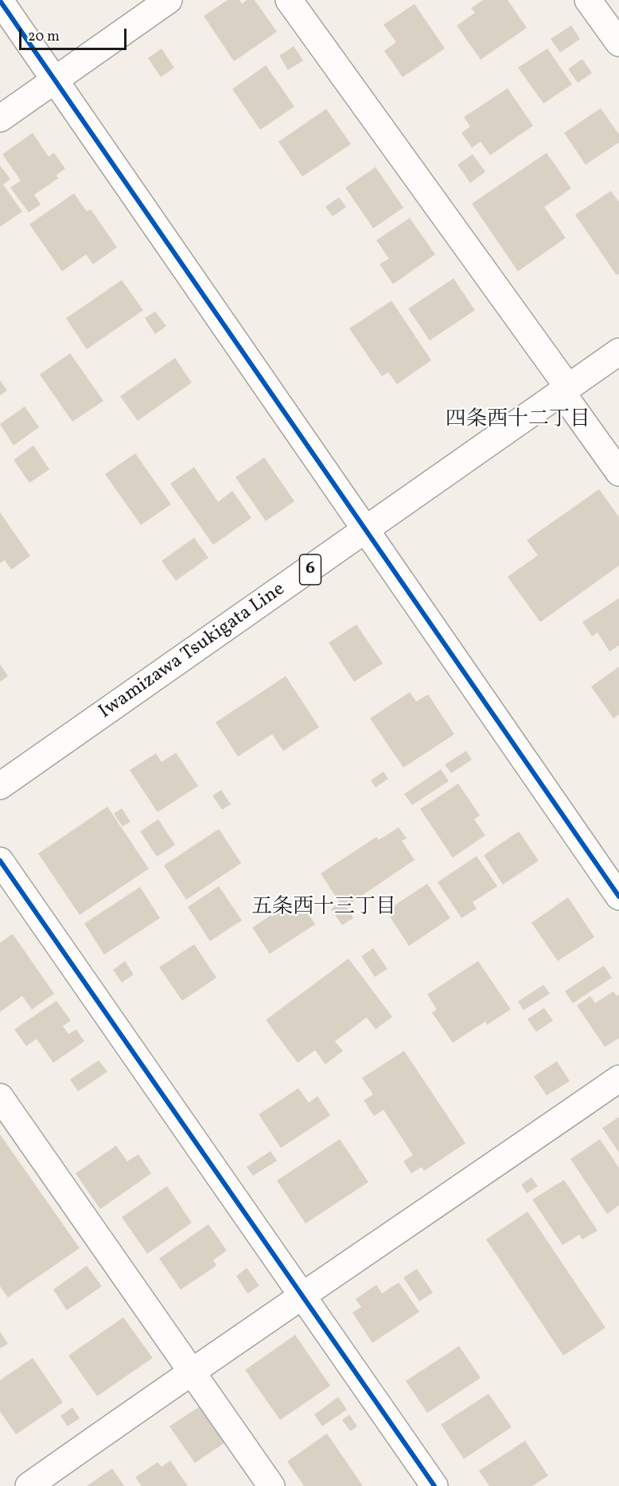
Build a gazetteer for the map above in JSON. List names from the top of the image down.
{
  "streets": {
    "street": ["6", "Iwamizawa Tsukigata Line"]
  },
  "districts": ["四条西十二丁目", "五条西十三丁目"],
  "scale_bar": "20 m"
}
